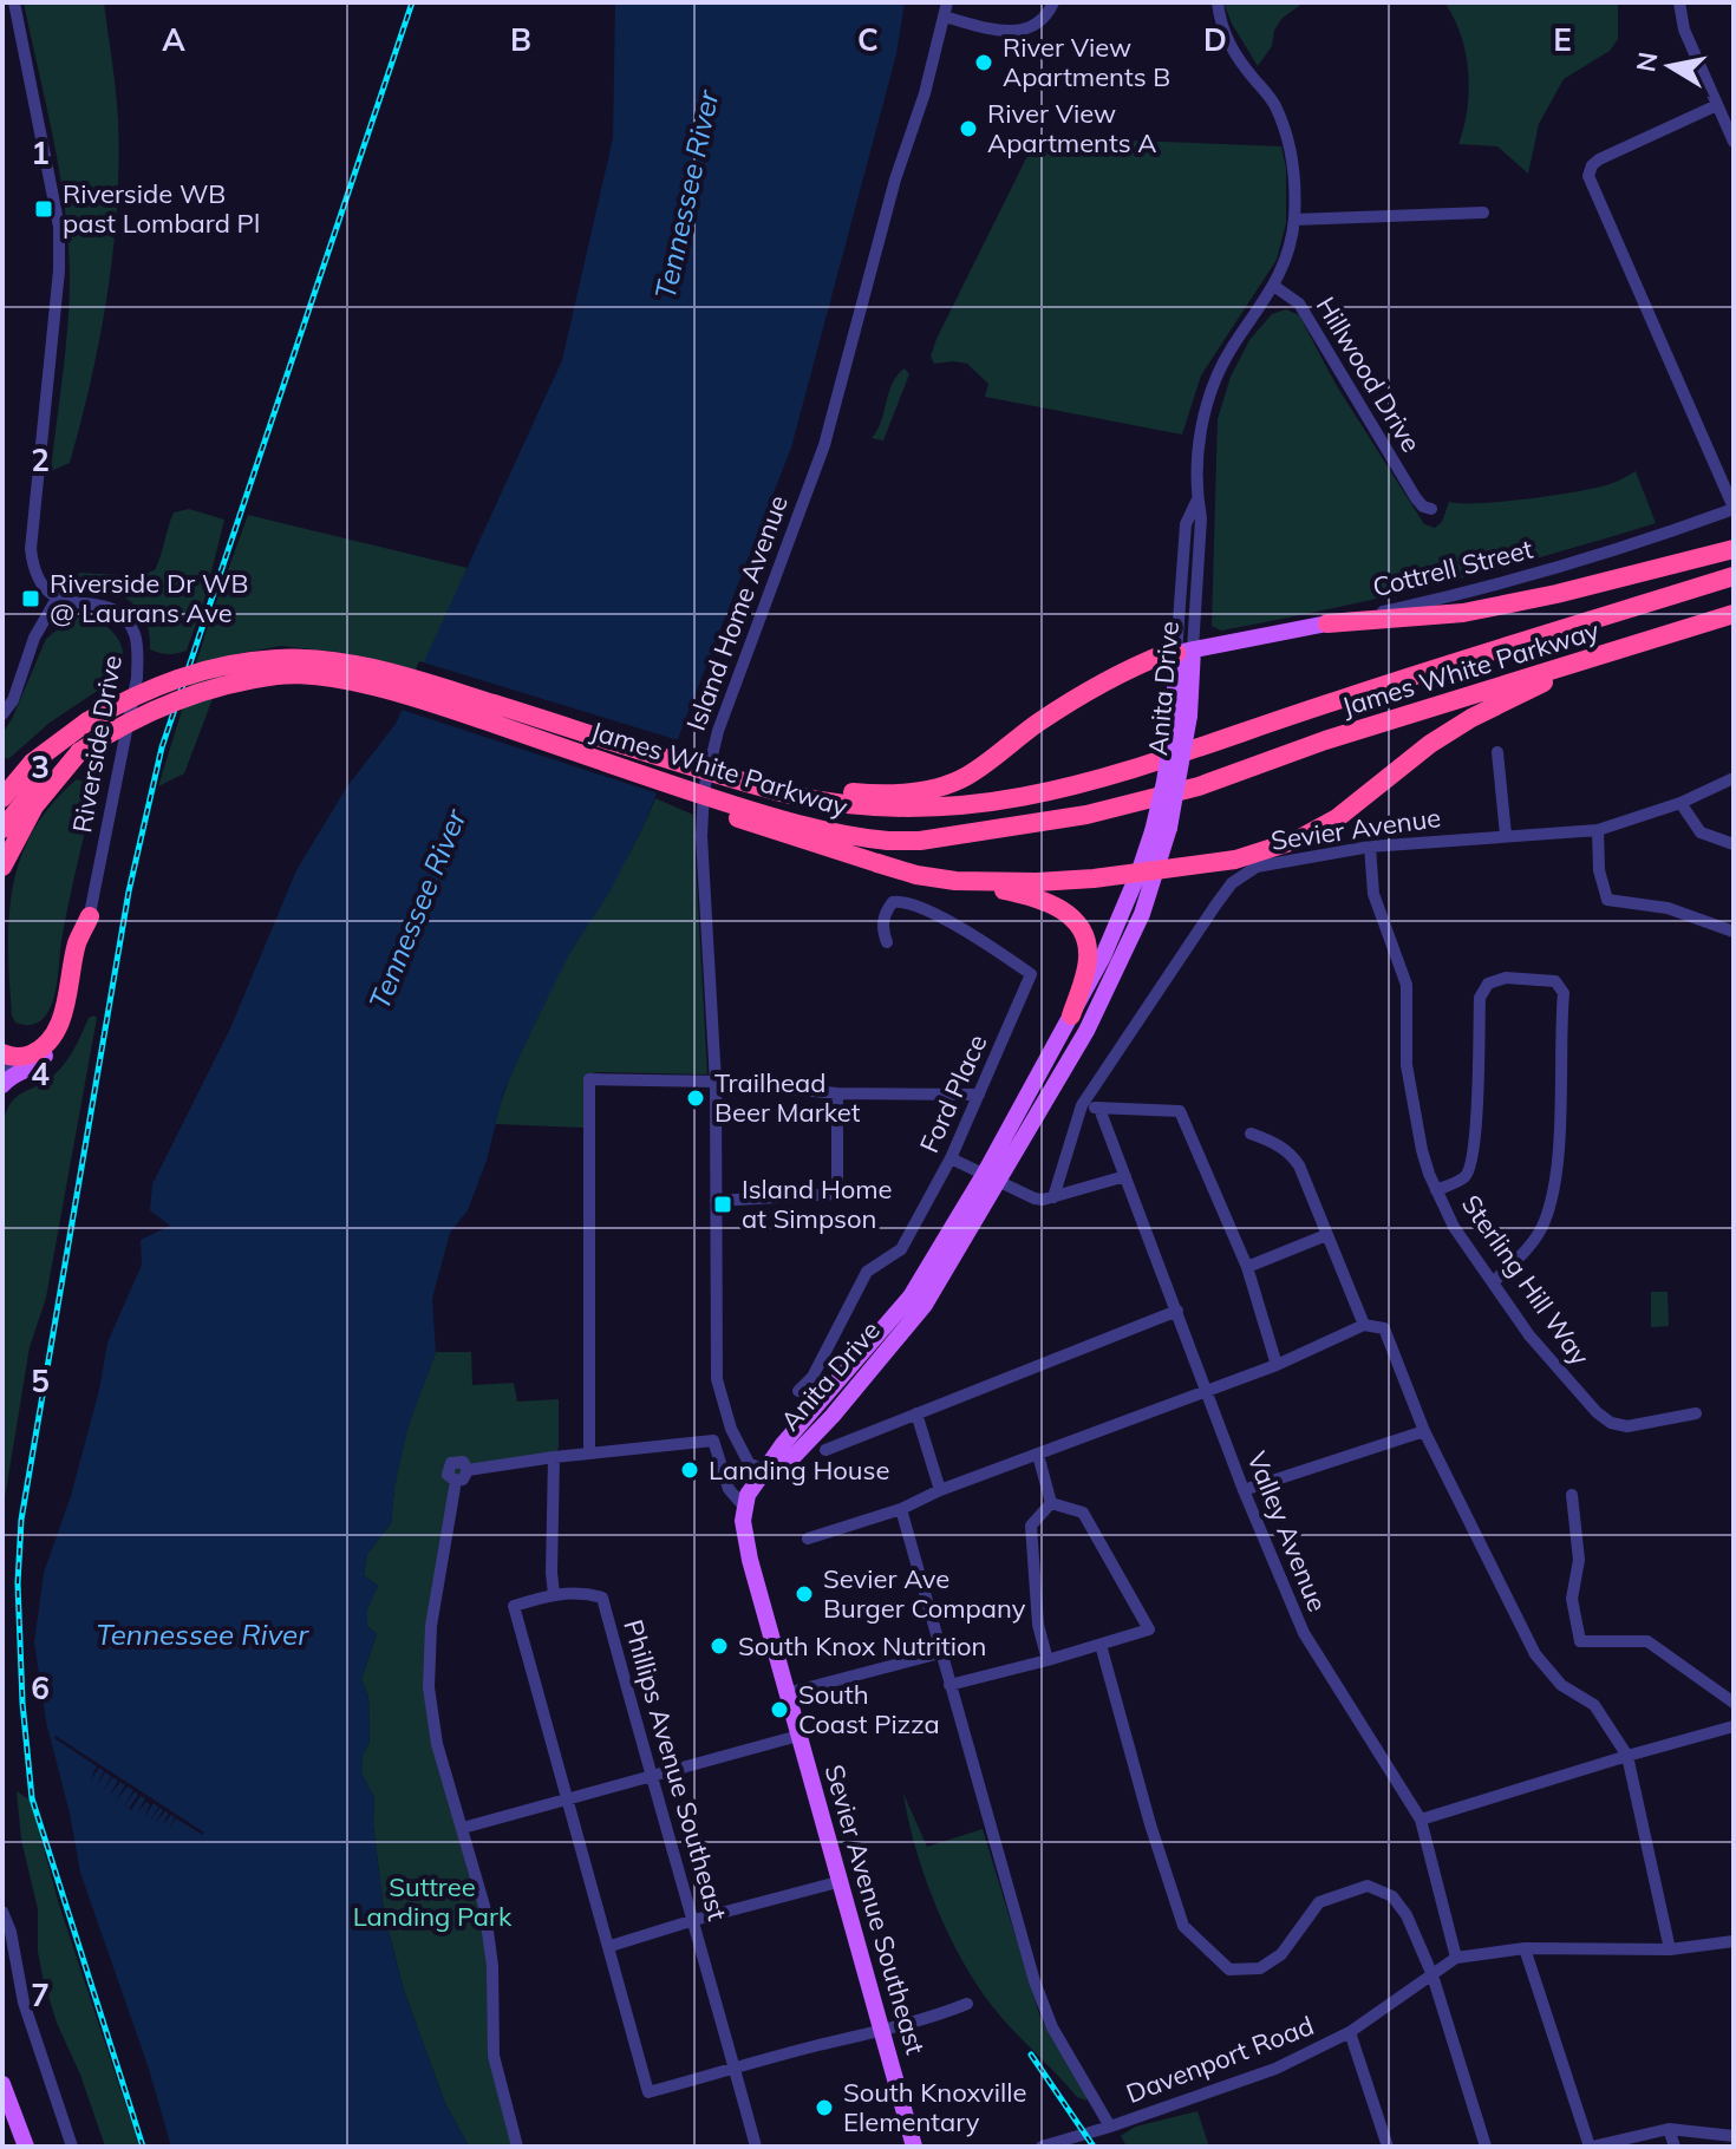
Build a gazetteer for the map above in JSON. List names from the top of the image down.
{
  "streets": {
    "highway": ["James White Parkway"],
    "main road": ["Cottrell Street", "Anita Drive", "Sevier Avenue Southeast"],
    "street": [
      "Hillwood Drive",
      "Island Home Avenue",
      "Riverside Drive",
      "Sevier Avenue",
      "Ford Place",
      "Sterling Hill Way",
      "Valley Avenue",
      "Phillips Avenue Southeast",
      "Davenport Road"
    ]
  },
  "crossings": [
    ["Hillwood Drive", "Anita Drive"],
    ["Cottrell Street", "Anita Drive"],
    ["Island Home Avenue", "Anita Drive"],
    ["Sevier Avenue", "Sterling Hill Way"],
    ["Valley Avenue", "Davenport Road"]
  ],
  "water": ["Tennessee River"],
  "parks": ["Suttree Landing Park"],
  "places": {
    "other": [
      "River View Apartments B",
      "River View Apartments A",
      "Trailhead Beer Market",
      "Landing House",
      "Sevier Ave Burger Company",
      "South Knox Nutrition",
      "South Coast Pizza",
      "South Knoxville Elementary"
    ],
    "transit": ["Riverside WB past Lombard Pl", "Riverside Dr WB @ Laurans Ave", "Island Home at Simpson"]
  },
  "north": "left",
  "grid": {
    "columns": [
      "A",
      "B",
      "C",
      "D",
      "E"
    ],
    "rows": [
      "1",
      "2",
      "3",
      "4",
      "5",
      "6",
      "7"
    ]
  }
}
